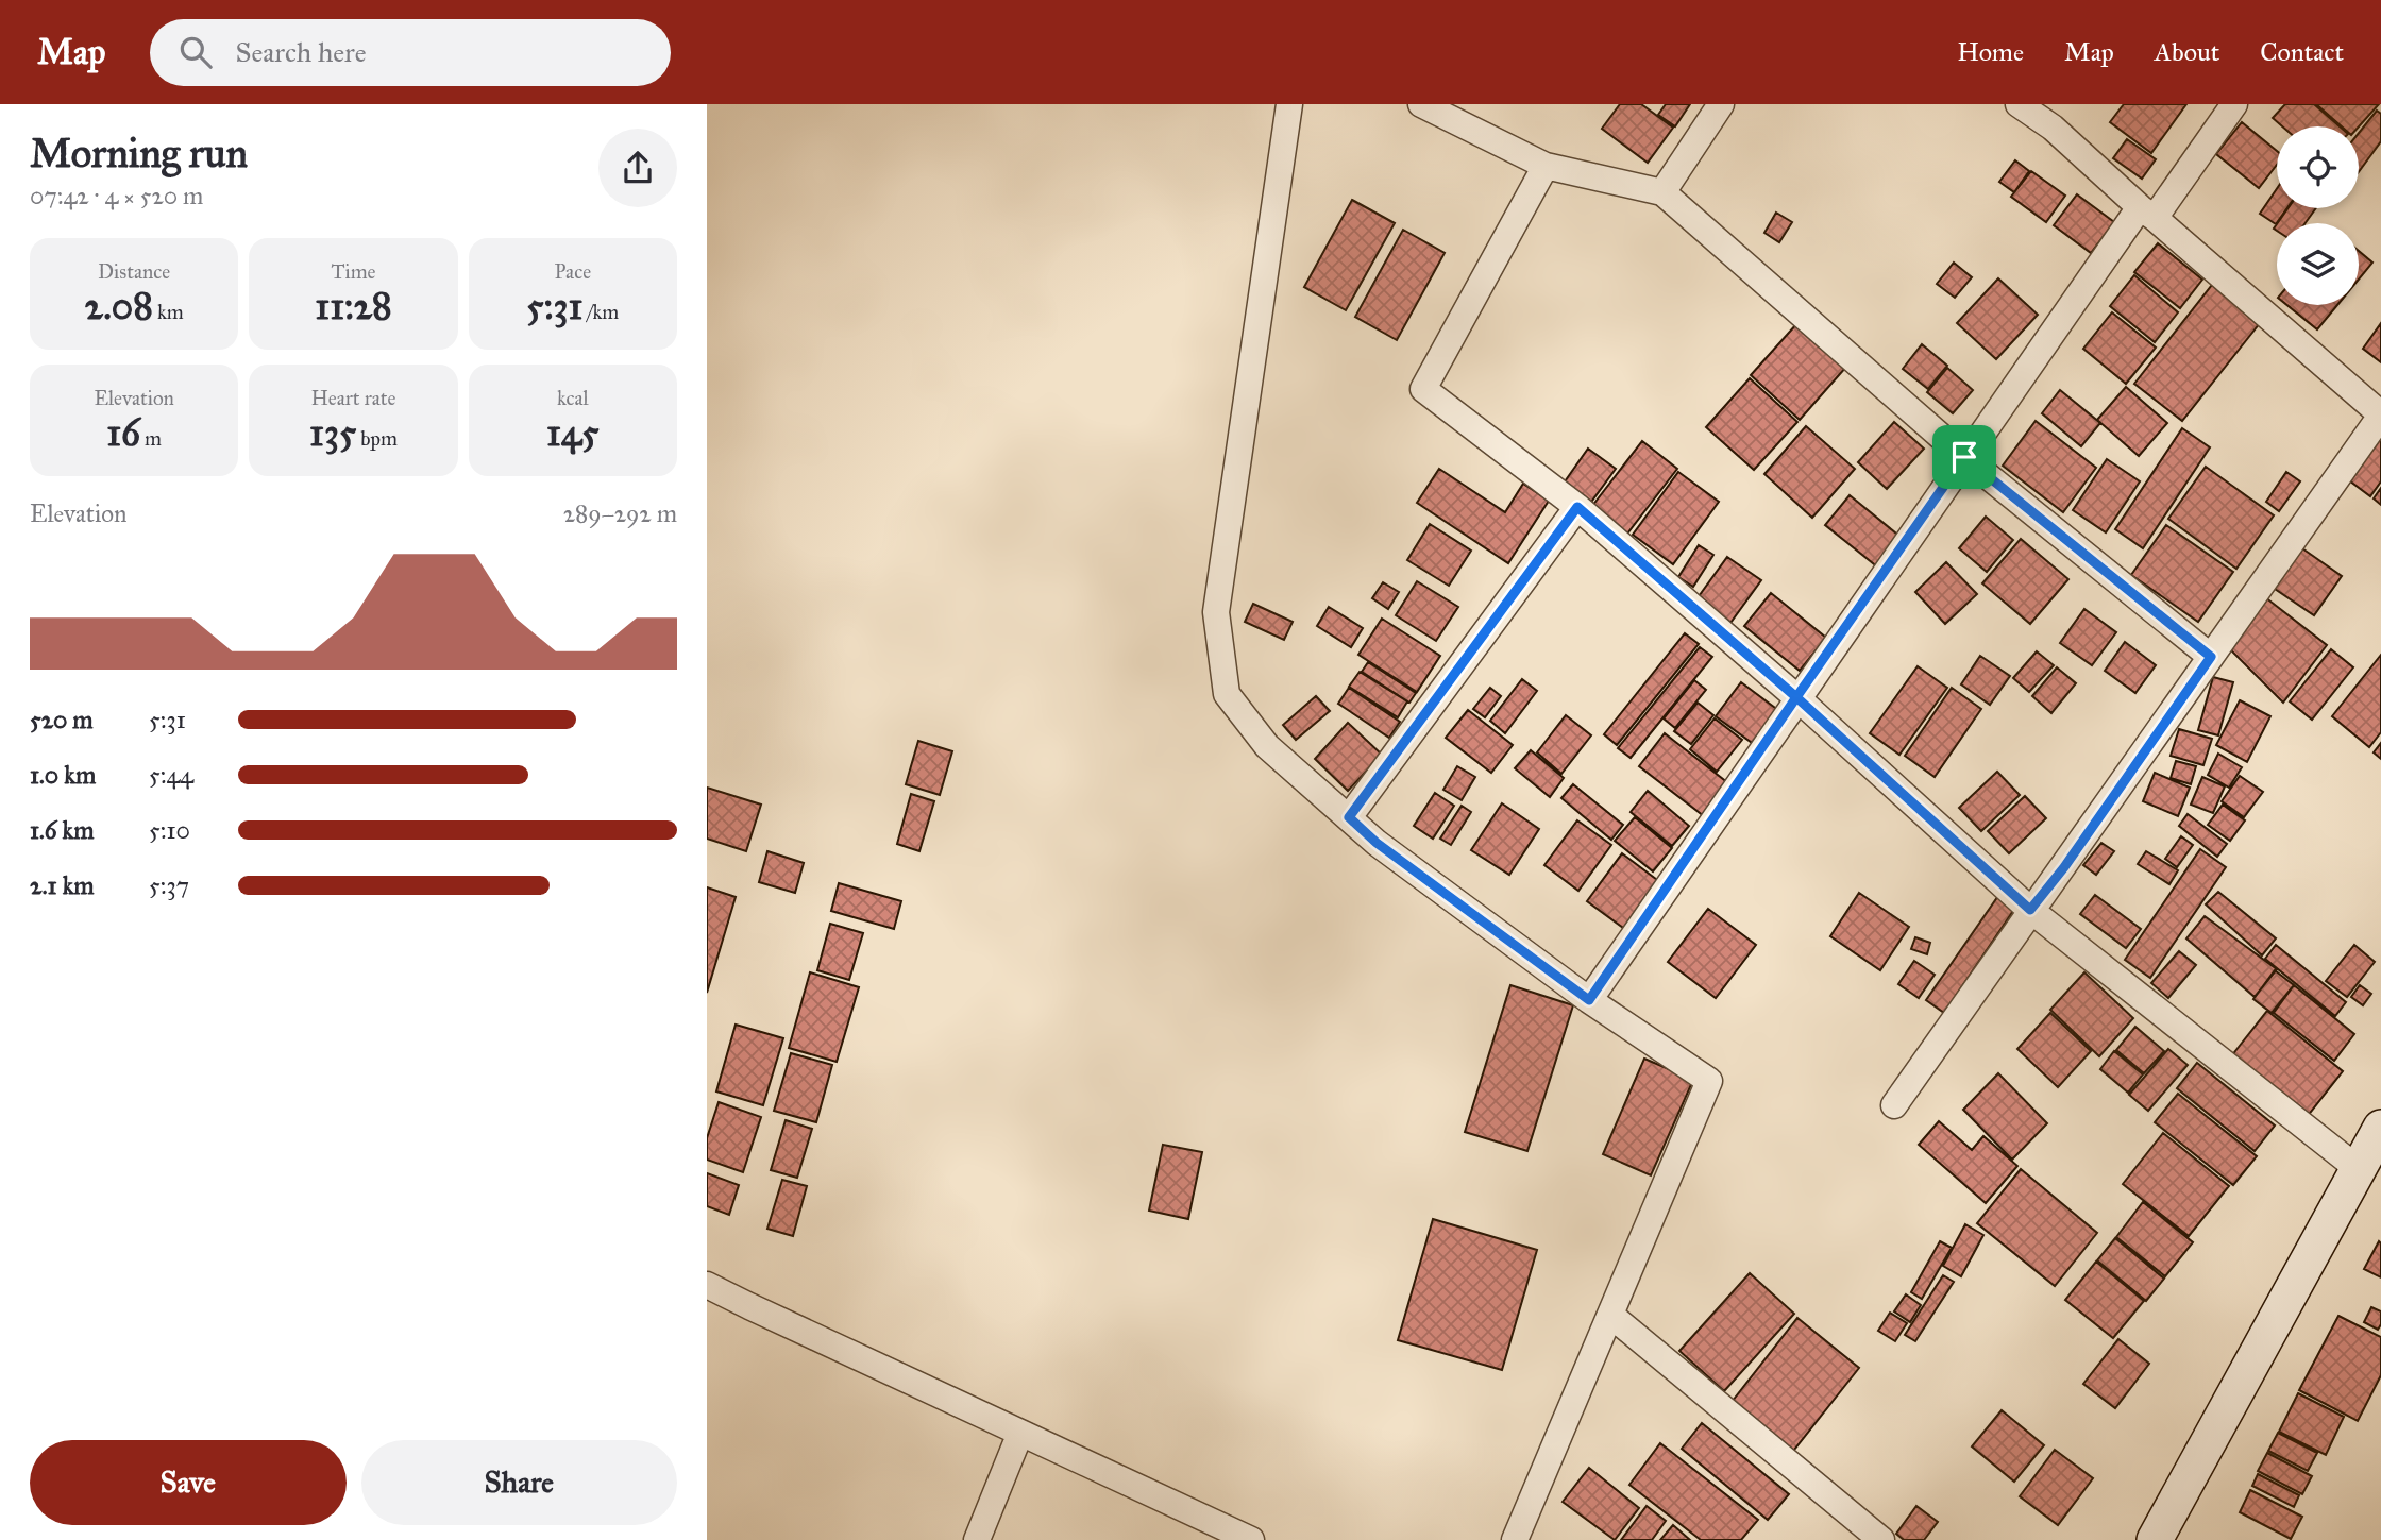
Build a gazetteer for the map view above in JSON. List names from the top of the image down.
{
  "page": {
    "header": "Map",
    "search": "Search here",
    "nav": [
      "Home",
      "Map",
      "About",
      "Contact"
    ],
    "heading": ["Morning run", "07:42 · 4 × 520 m"],
    "stats": [
      ["Distance", "2.08 km"],
      ["Time", "11:28"],
      ["Pace", "5:31 /km"],
      ["Elevation", "16 m"],
      ["Heart rate", "135 bpm"],
      ["kcal", "145"]
    ],
    "chart": ["Elevation", "289–292 m"],
    "list": [
      {
        "name": "520 m",
        "note": "5:31"
      },
      {
        "name": "1.0 km",
        "note": "5:44"
      },
      {
        "name": "1.6 km",
        "note": "5:10"
      },
      {
        "name": "2.1 km",
        "note": "5:37"
      }
    ],
    "buttons": ["Save", "Share"]
  }
}
